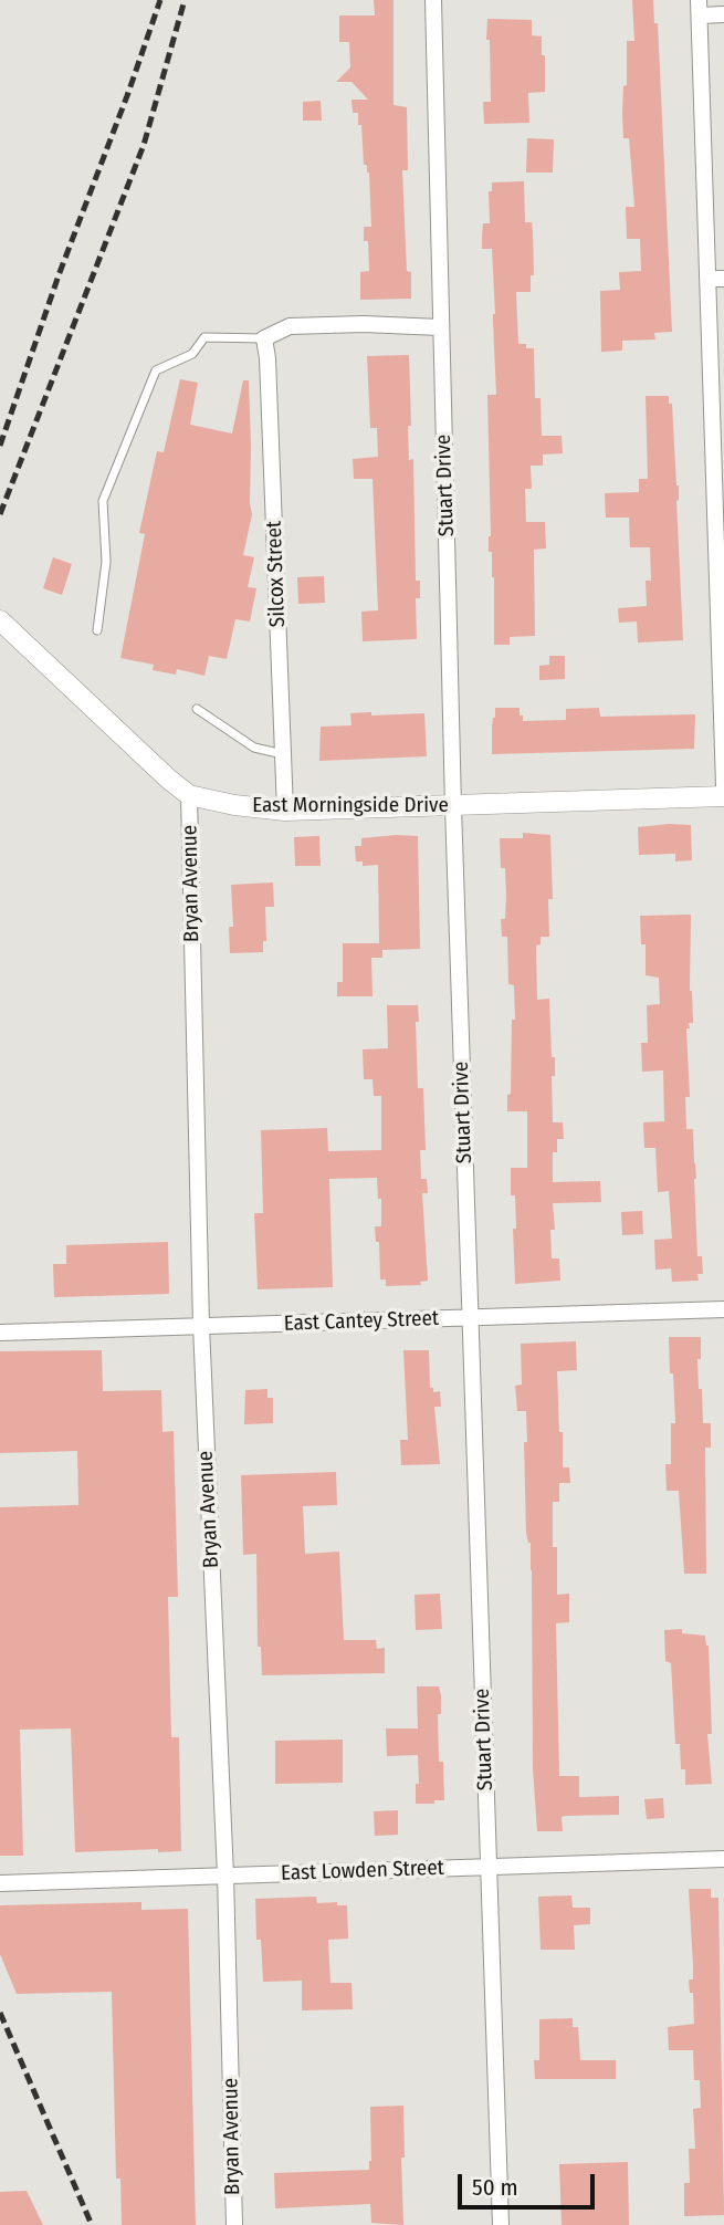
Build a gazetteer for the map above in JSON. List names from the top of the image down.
{
  "streets": {
    "street": [
      "Stuart Drive",
      "Silcox Street",
      "East Morningside Drive",
      "Bryan Avenue",
      "East Cantey Street",
      "East Lowden Street"
    ]
  },
  "crossings": [
    ["Stuart Drive", "East Morningside Drive"],
    ["Stuart Drive", "East Cantey Street"],
    ["Stuart Drive", "East Lowden Street"],
    ["Silcox Street", "East Morningside Drive"],
    ["East Morningside Drive", "Bryan Avenue"],
    ["Bryan Avenue", "East Cantey Street"],
    ["Bryan Avenue", "East Lowden Street"]
  ],
  "scale_bar": "50 m"
}
